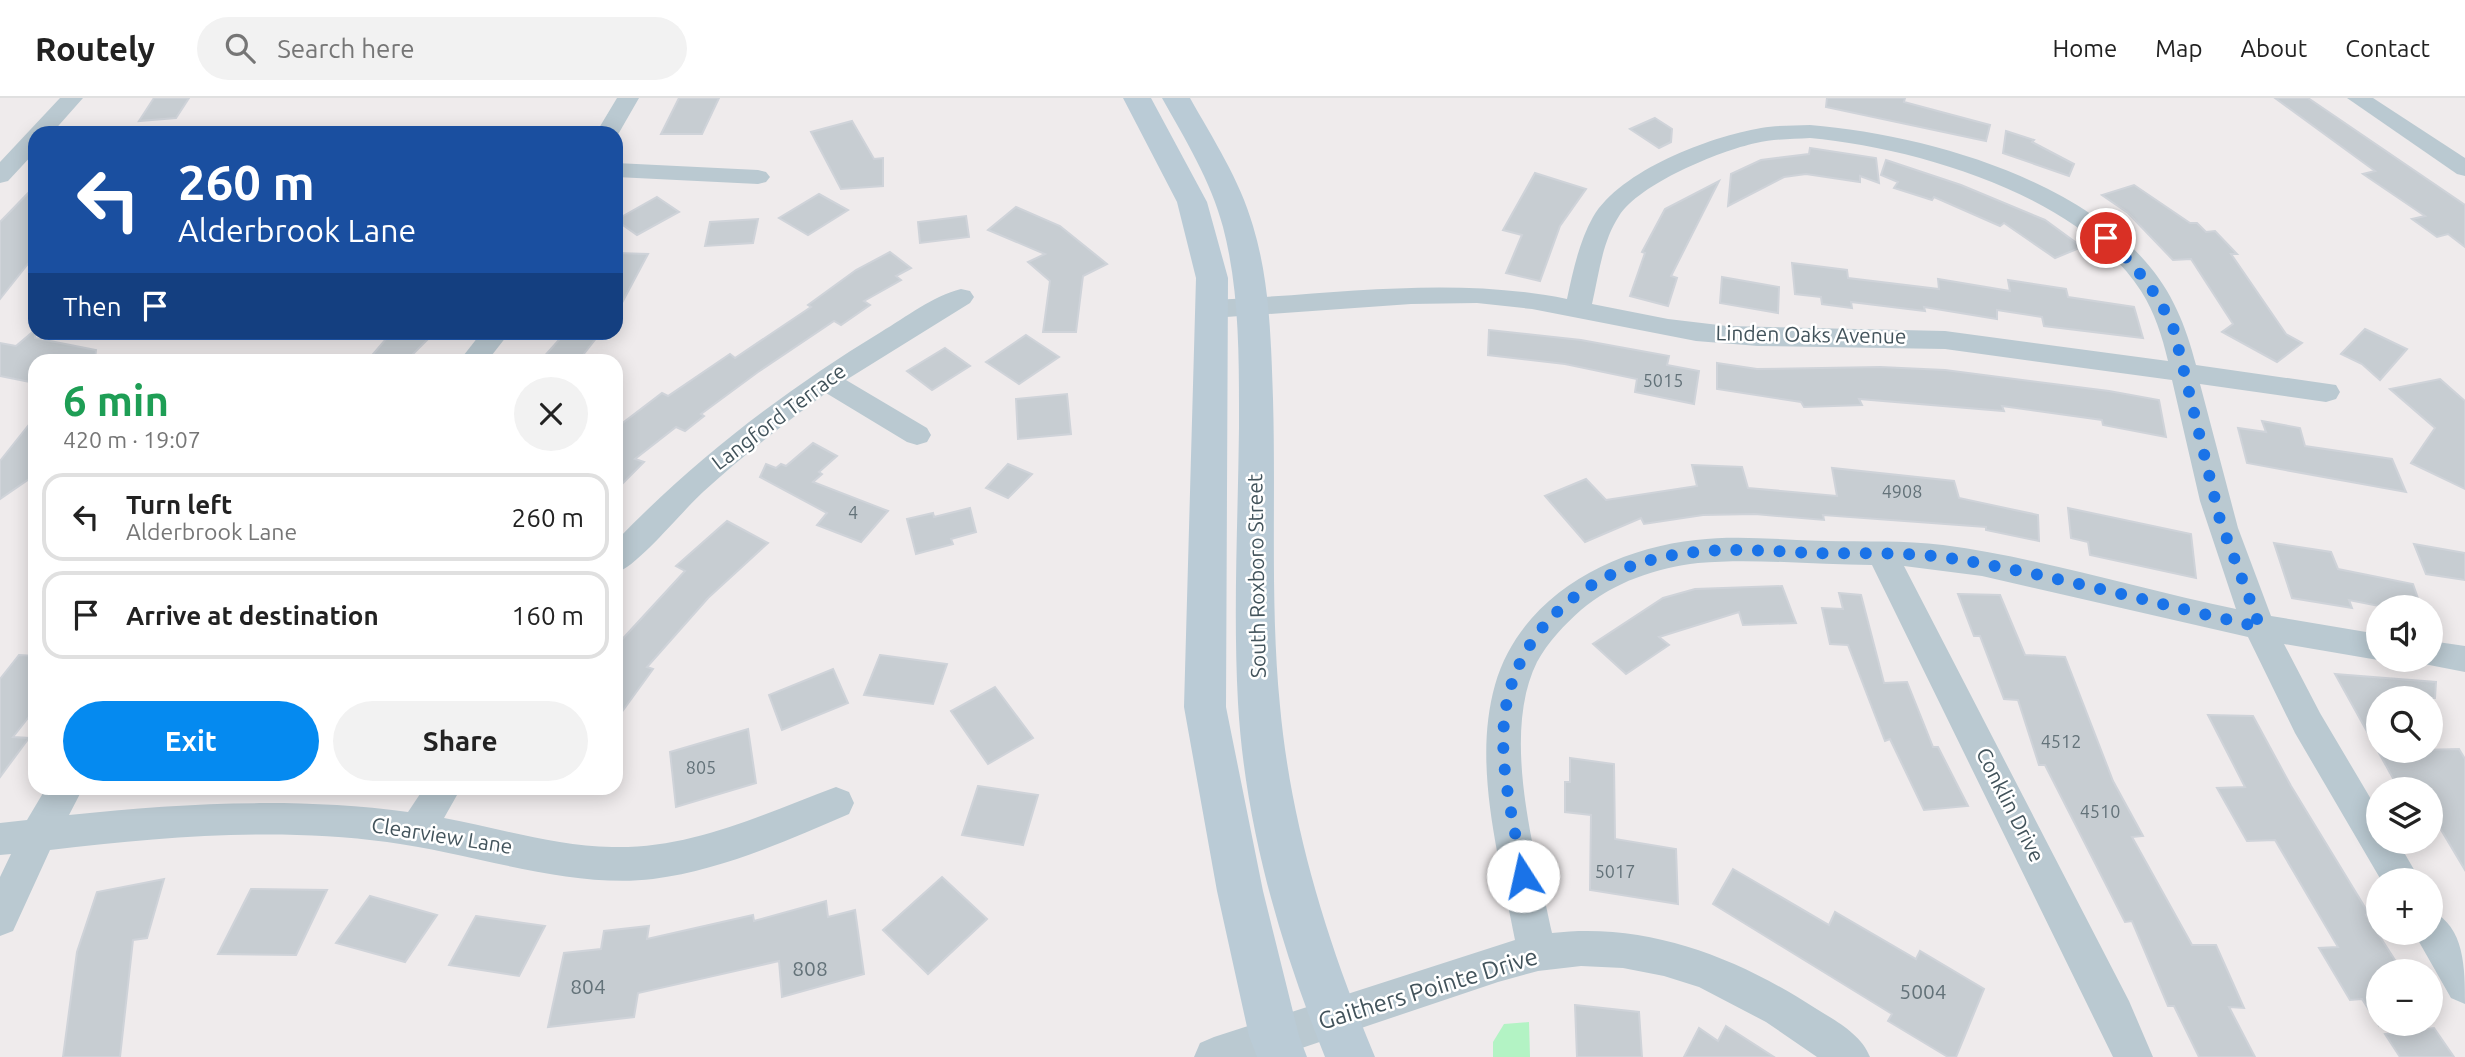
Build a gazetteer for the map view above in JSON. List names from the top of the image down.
{
  "streets": {
    "street": [
      "Linden Oaks Avenue",
      "Langford Terrace",
      "South Roxboro Street",
      "Conklin Drive",
      "Clearview Lane",
      "Gaithers Pointe Drive"
    ]
  },
  "crossings": [
    ["Linden Oaks Avenue", "South Roxboro Street"],
    ["South Roxboro Street", "Gaithers Pointe Drive"]
  ],
  "house_numbers": [
    "5015",
    "4908",
    "4",
    "4512",
    "805",
    "4510",
    "5017",
    "808",
    "804",
    "5004"
  ],
  "page": {
    "header": "Routely",
    "search": "Search here",
    "nav": [
      "Home",
      "Map",
      "About",
      "Contact"
    ],
    "turn": ["260 m", "Alderbrook Lane"],
    "then": "Then",
    "heading": ["6 min", "420 m · 19:07"],
    "list": [
      {
        "name": "Turn left",
        "note": "Alderbrook Lane",
        "value": "260 m"
      },
      {
        "name": "Arrive at destination",
        "value": "160 m"
      }
    ],
    "map_buttons": ["+", "−"],
    "buttons": ["Exit", "Share"]
  }
}
